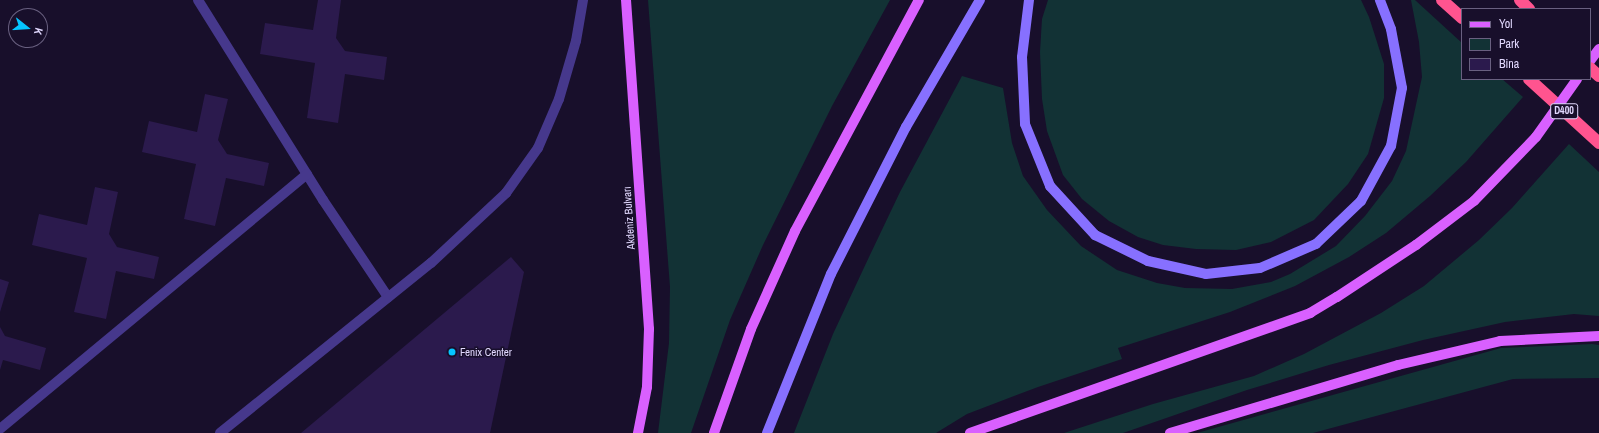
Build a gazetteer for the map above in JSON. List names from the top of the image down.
{
  "streets": {
    "highway": ["D400"],
    "main road": ["Akdeniz Bulvarı"]
  },
  "places": ["Fenix Center"],
  "legend": ["Yol", "Park", "Bina"],
  "north": "right"
}
